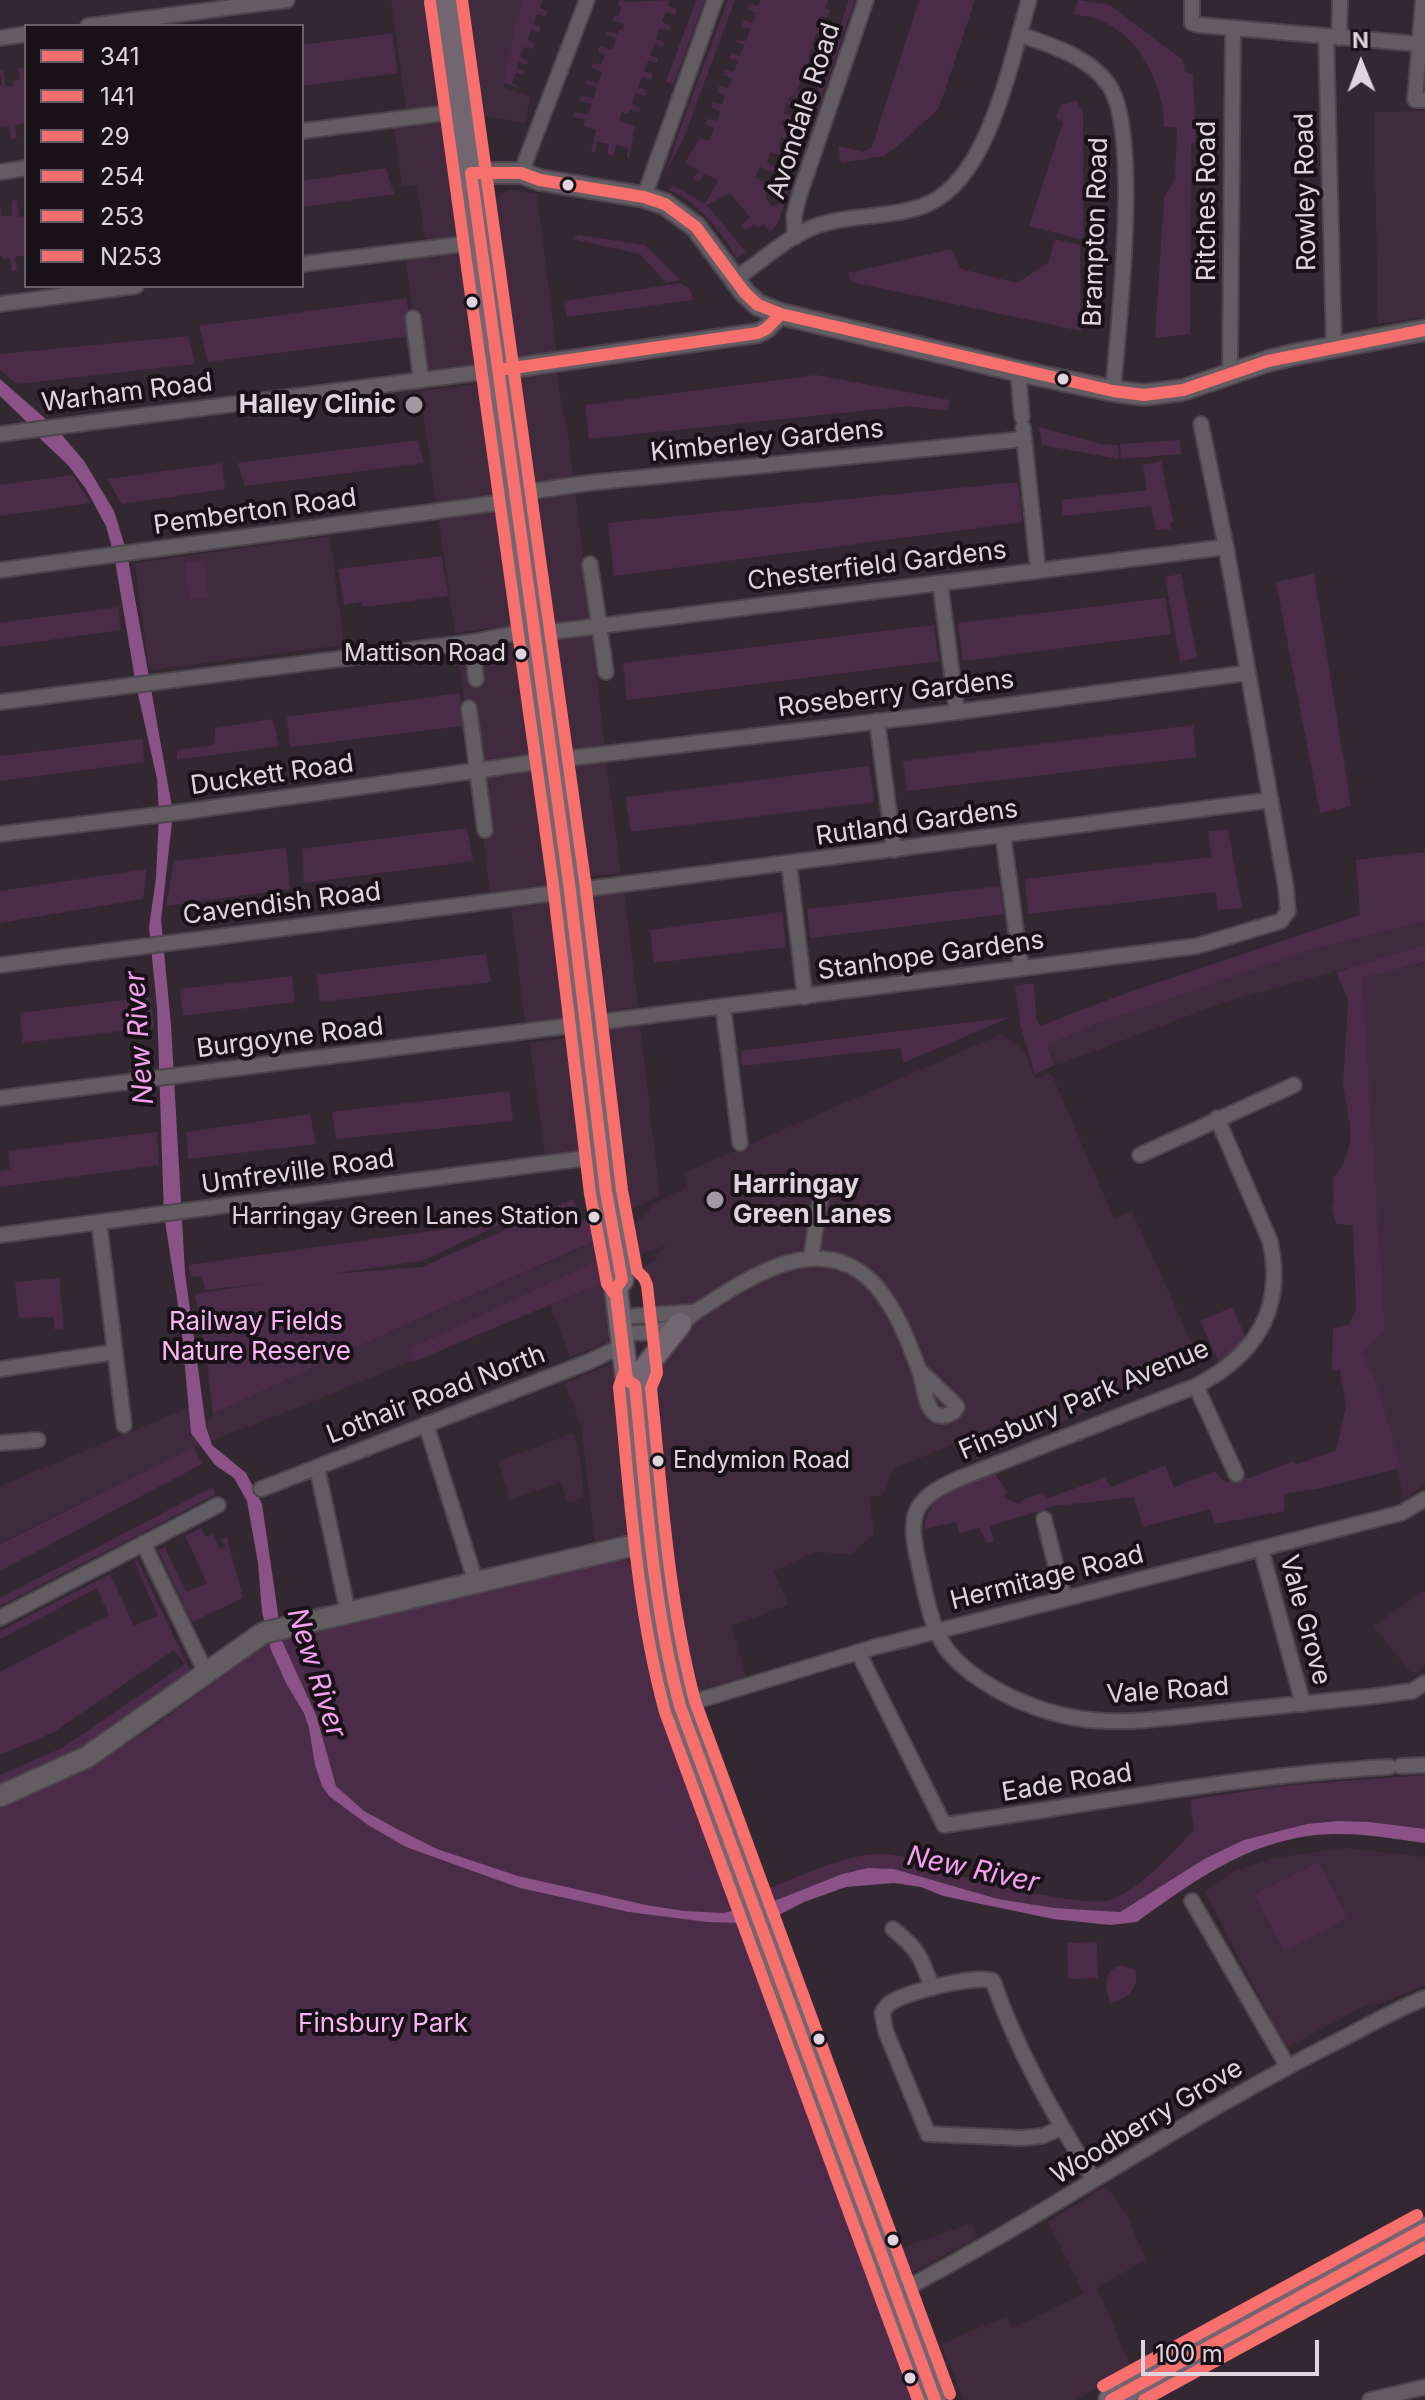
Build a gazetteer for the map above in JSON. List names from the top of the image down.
{
  "streets": {
    "street": [
      "Avondale Road",
      "Rowley Road",
      "Ritches Road",
      "Brampton Road",
      "Warham Road",
      "Kimberley Gardens",
      "Pemberton Road",
      "Chesterfield Gardens",
      "Roseberry Gardens",
      "Duckett Road",
      "Rutland Gardens",
      "Cavendish Road",
      "Stanhope Gardens",
      "Burgoyne Road",
      "Umfreville Road",
      "Lothair Road North",
      "Finsbury Park Avenue",
      "Hermitage Road",
      "Vale Grove",
      "Vale Road",
      "Eade Road",
      "Woodberry Grove"
    ]
  },
  "crossings": [
    ["Kimberley Gardens", "Pemberton Road"],
    ["Roseberry Gardens", "Duckett Road"],
    ["Rutland Gardens", "Cavendish Road"],
    ["Rutland Gardens", "Stanhope Gardens"],
    ["Stanhope Gardens", "Burgoyne Road"],
    ["Finsbury Park Avenue", "Hermitage Road"],
    ["Finsbury Park Avenue", "Vale Road"],
    ["Hermitage Road", "Vale Grove"],
    ["Hermitage Road", "Vale Road"],
    ["Hermitage Road", "Eade Road"],
    ["Vale Grove", "Vale Road"]
  ],
  "water": ["New River"],
  "parks": ["Railway Fields Nature Reserve", "Finsbury Park"],
  "places": [
    "Halley Clinic",
    "Mattison Road",
    "Harringay Green Lanes",
    "Harringay Green Lanes Station",
    "Endymion Road"
  ],
  "lines": [
    "transit line 29",
    "transit line 141",
    "transit line 341",
    "transit line N253",
    "transit line 254",
    "transit line 253"
  ],
  "legend": [
    "341",
    "141",
    "29",
    "254",
    "253",
    "N253"
  ],
  "scale_bar": "100 m",
  "north": "top"
}
